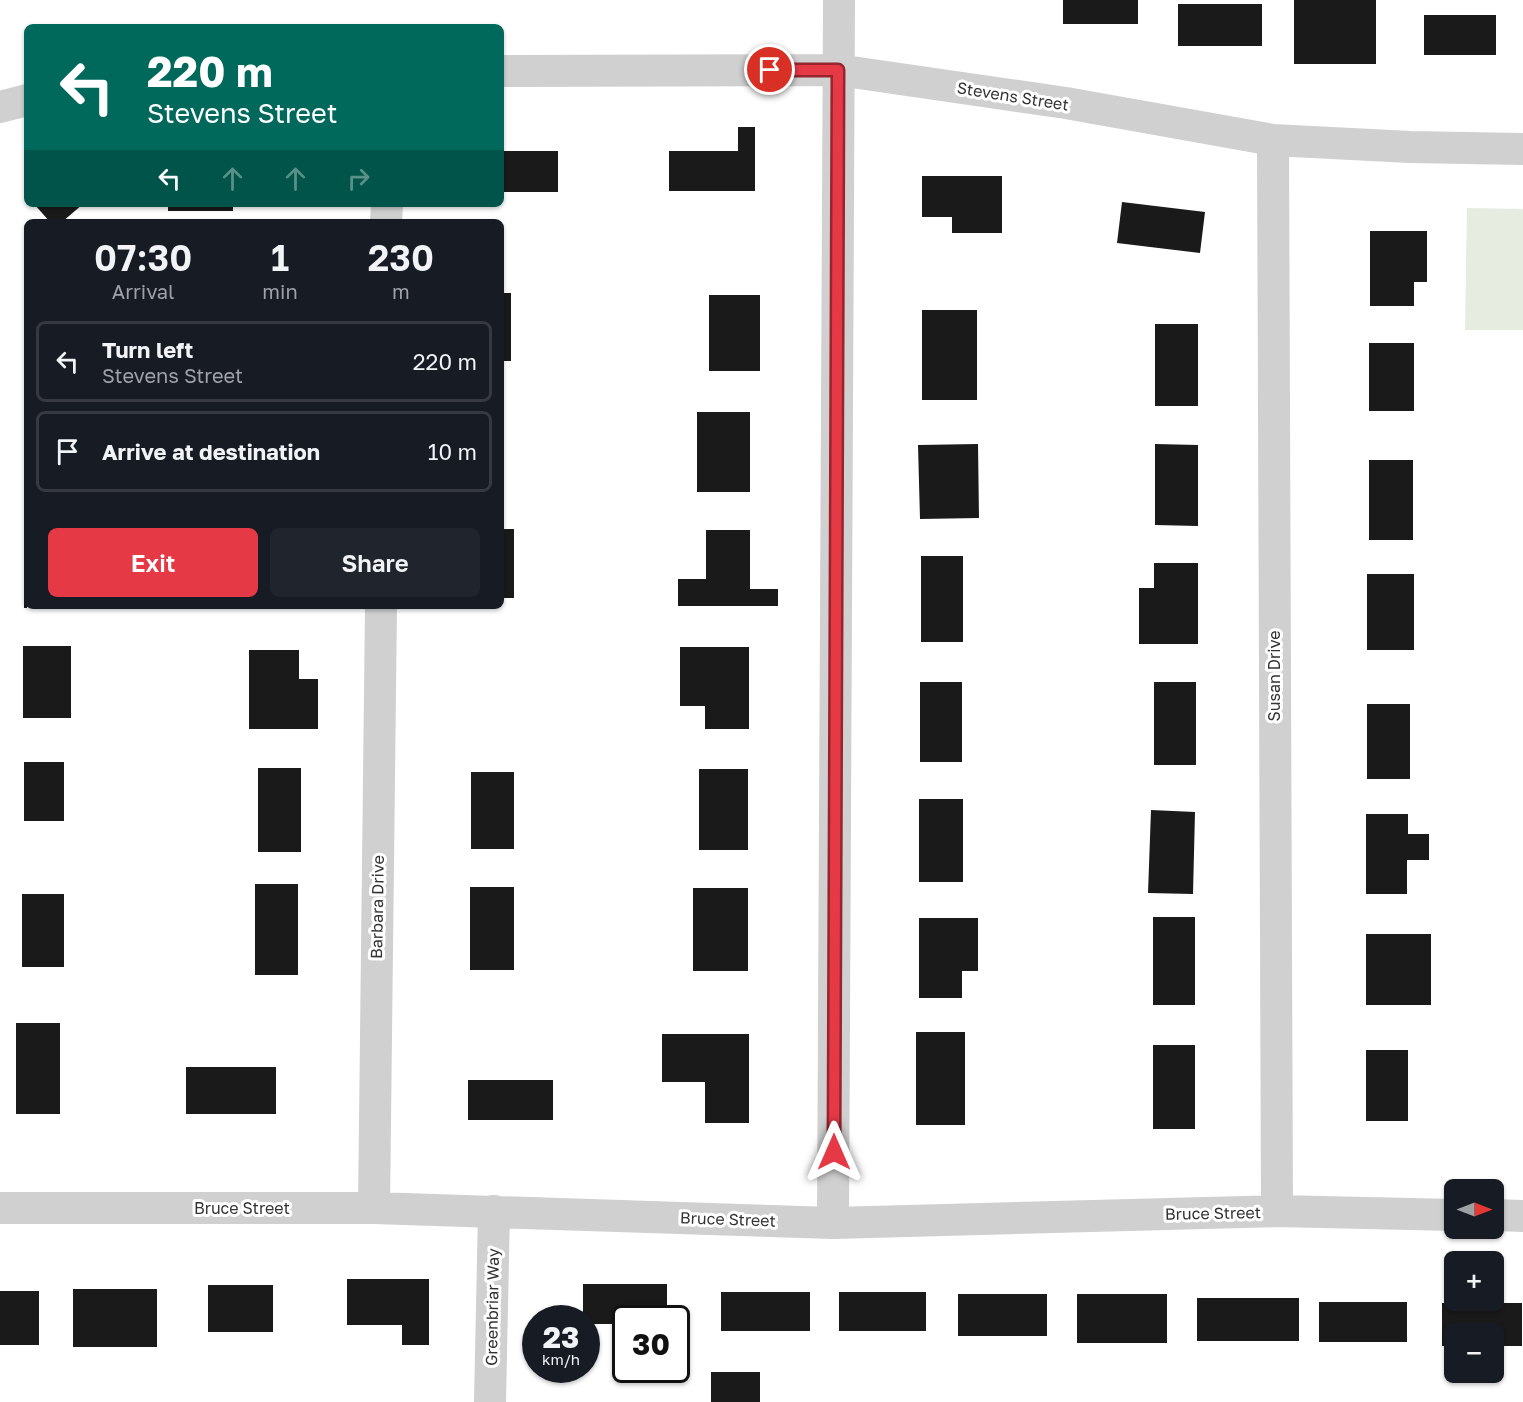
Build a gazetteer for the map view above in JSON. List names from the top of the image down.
{
  "streets": {
    "street": [
      "Stevens Street",
      "Susan Drive",
      "Barbara Drive",
      "Bruce Street",
      "Greenbriar Way"
    ]
  },
  "crossings": [
    ["Stevens Street", "Susan Drive"],
    ["Susan Drive", "Bruce Street"],
    ["Barbara Drive", "Bruce Street"],
    ["Bruce Street", "Greenbriar Way"]
  ],
  "north": "right",
  "page": {
    "turn": ["220 m", "Stevens Street"],
    "eta": [
      "07:30",
      "Arrival",
      "1",
      "min",
      "230",
      "m"
    ],
    "list": [
      {
        "name": "Turn left",
        "note": "Stevens Street",
        "value": "220 m"
      },
      {
        "name": "Arrive at destination",
        "value": "10 m"
      }
    ],
    "buttons": ["Exit", "Share"],
    "map_buttons": ["+", "−"],
    "speed": "23 km/h",
    "limit": "30"
  }
}
